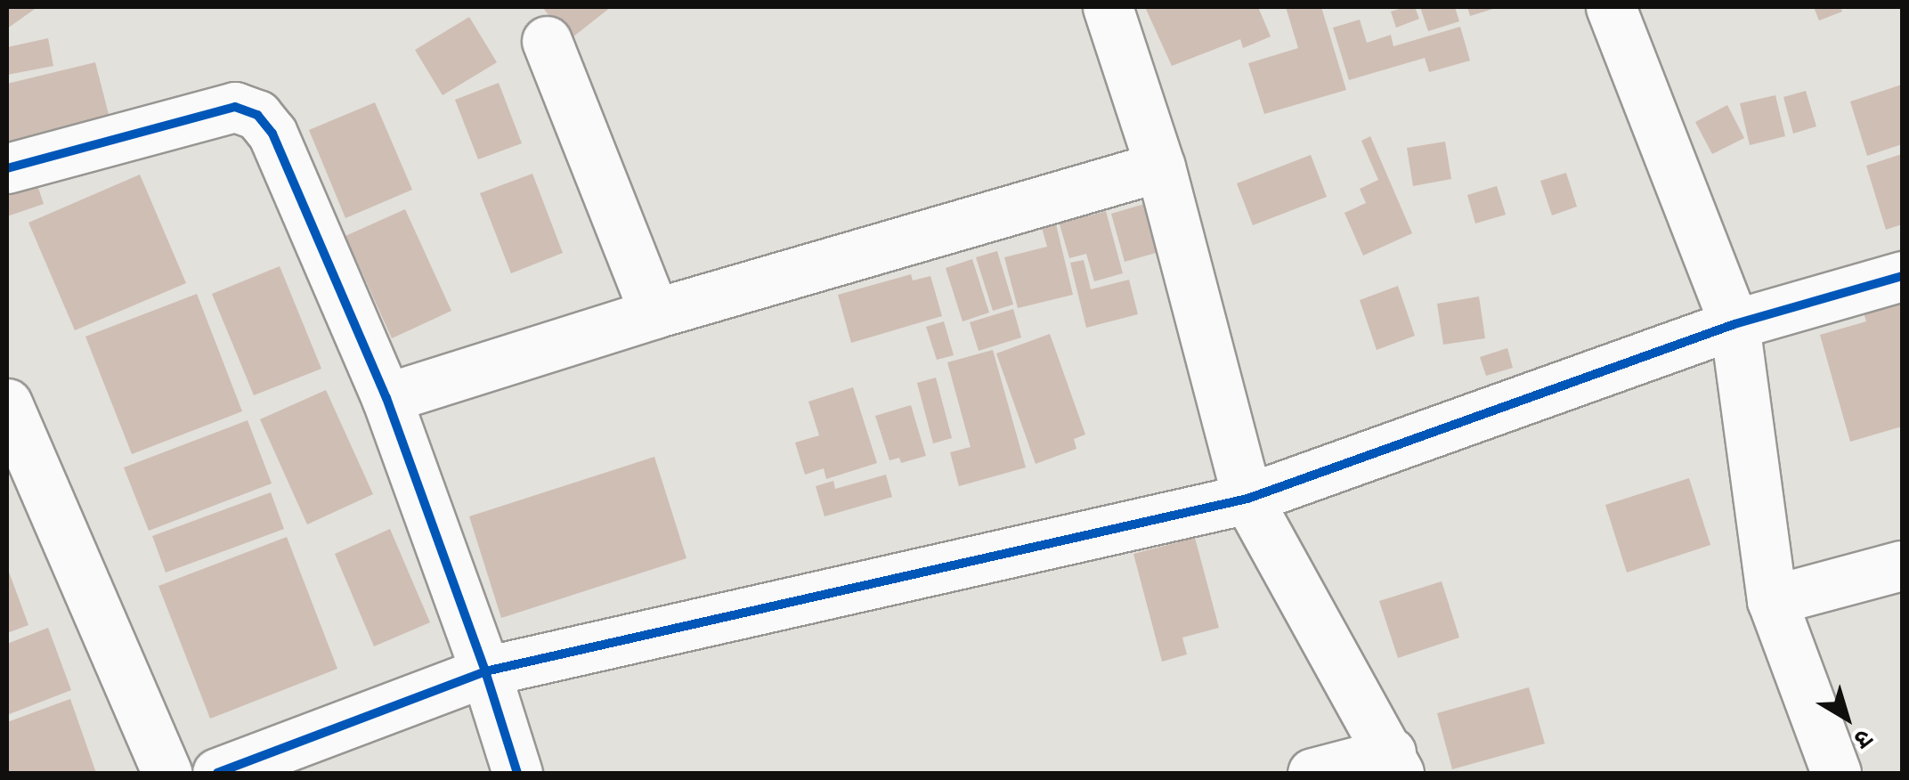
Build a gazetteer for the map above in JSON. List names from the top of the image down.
{
  "north": "bottom right"
}
